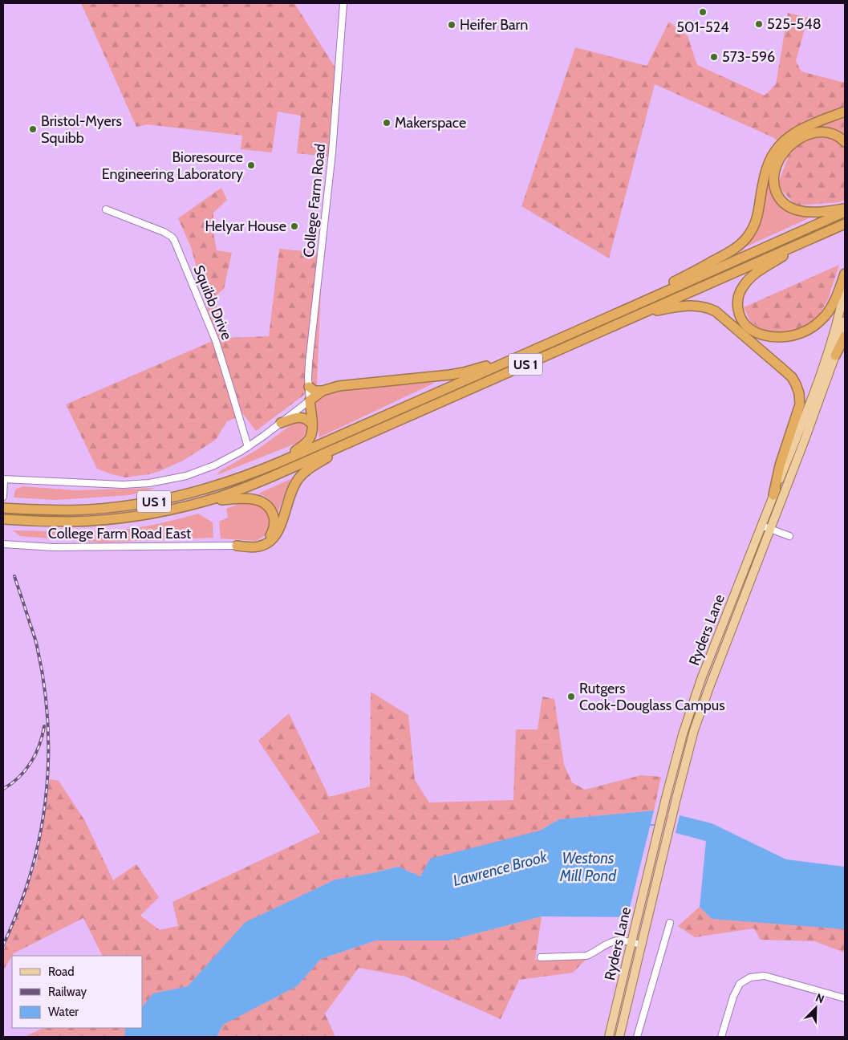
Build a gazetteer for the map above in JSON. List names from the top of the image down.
{
  "streets": {
    "highway": ["US 1"],
    "main road": ["Ryders Lane"],
    "street": ["College Farm Road", "Squibb Drive", "College Farm Road East"]
  },
  "water": ["Westons Mill Pond", "Lawrence Brook"],
  "places": [
    "501-524",
    "525-548",
    "Heifer Barn",
    "573-596",
    "Makerspace",
    "Bristol-Myers Squibb",
    "Bioresource Engineering Laboratory",
    "Helyar House",
    "Rutgers Cook-Douglass Campus"
  ],
  "legend": ["Road", "Railway", "Water"],
  "north": "top right"
}
